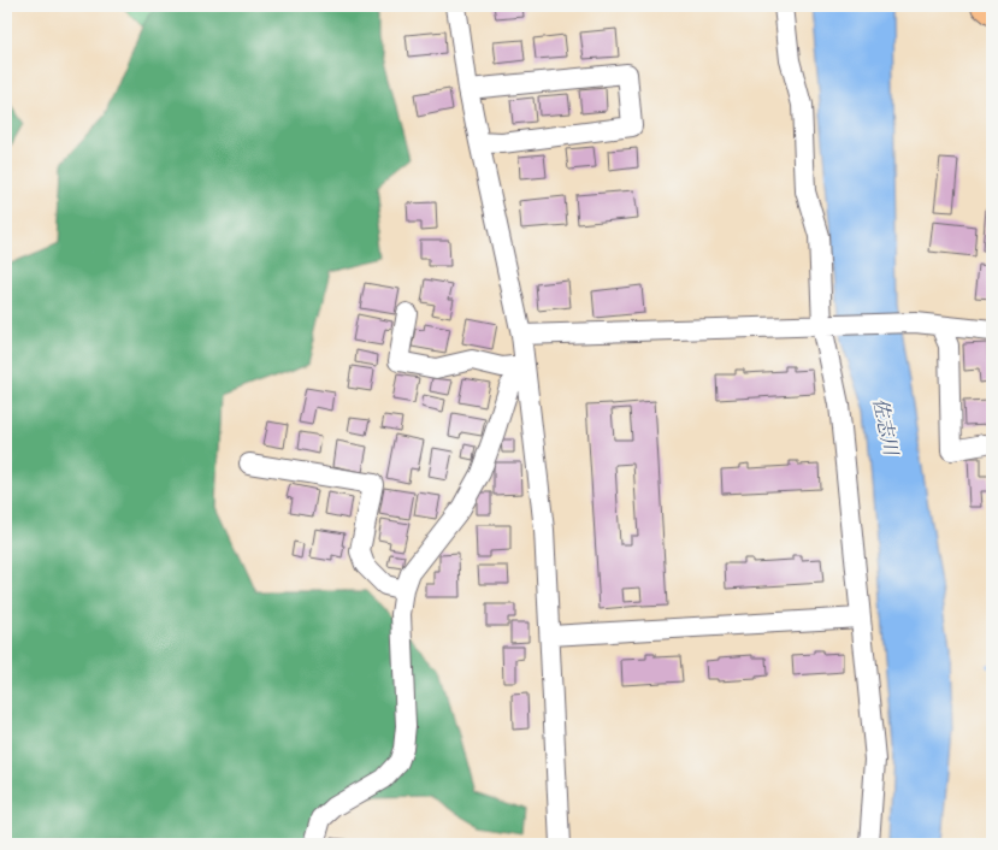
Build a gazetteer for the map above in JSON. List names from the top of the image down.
{
  "water": ["佐志川"]
}
